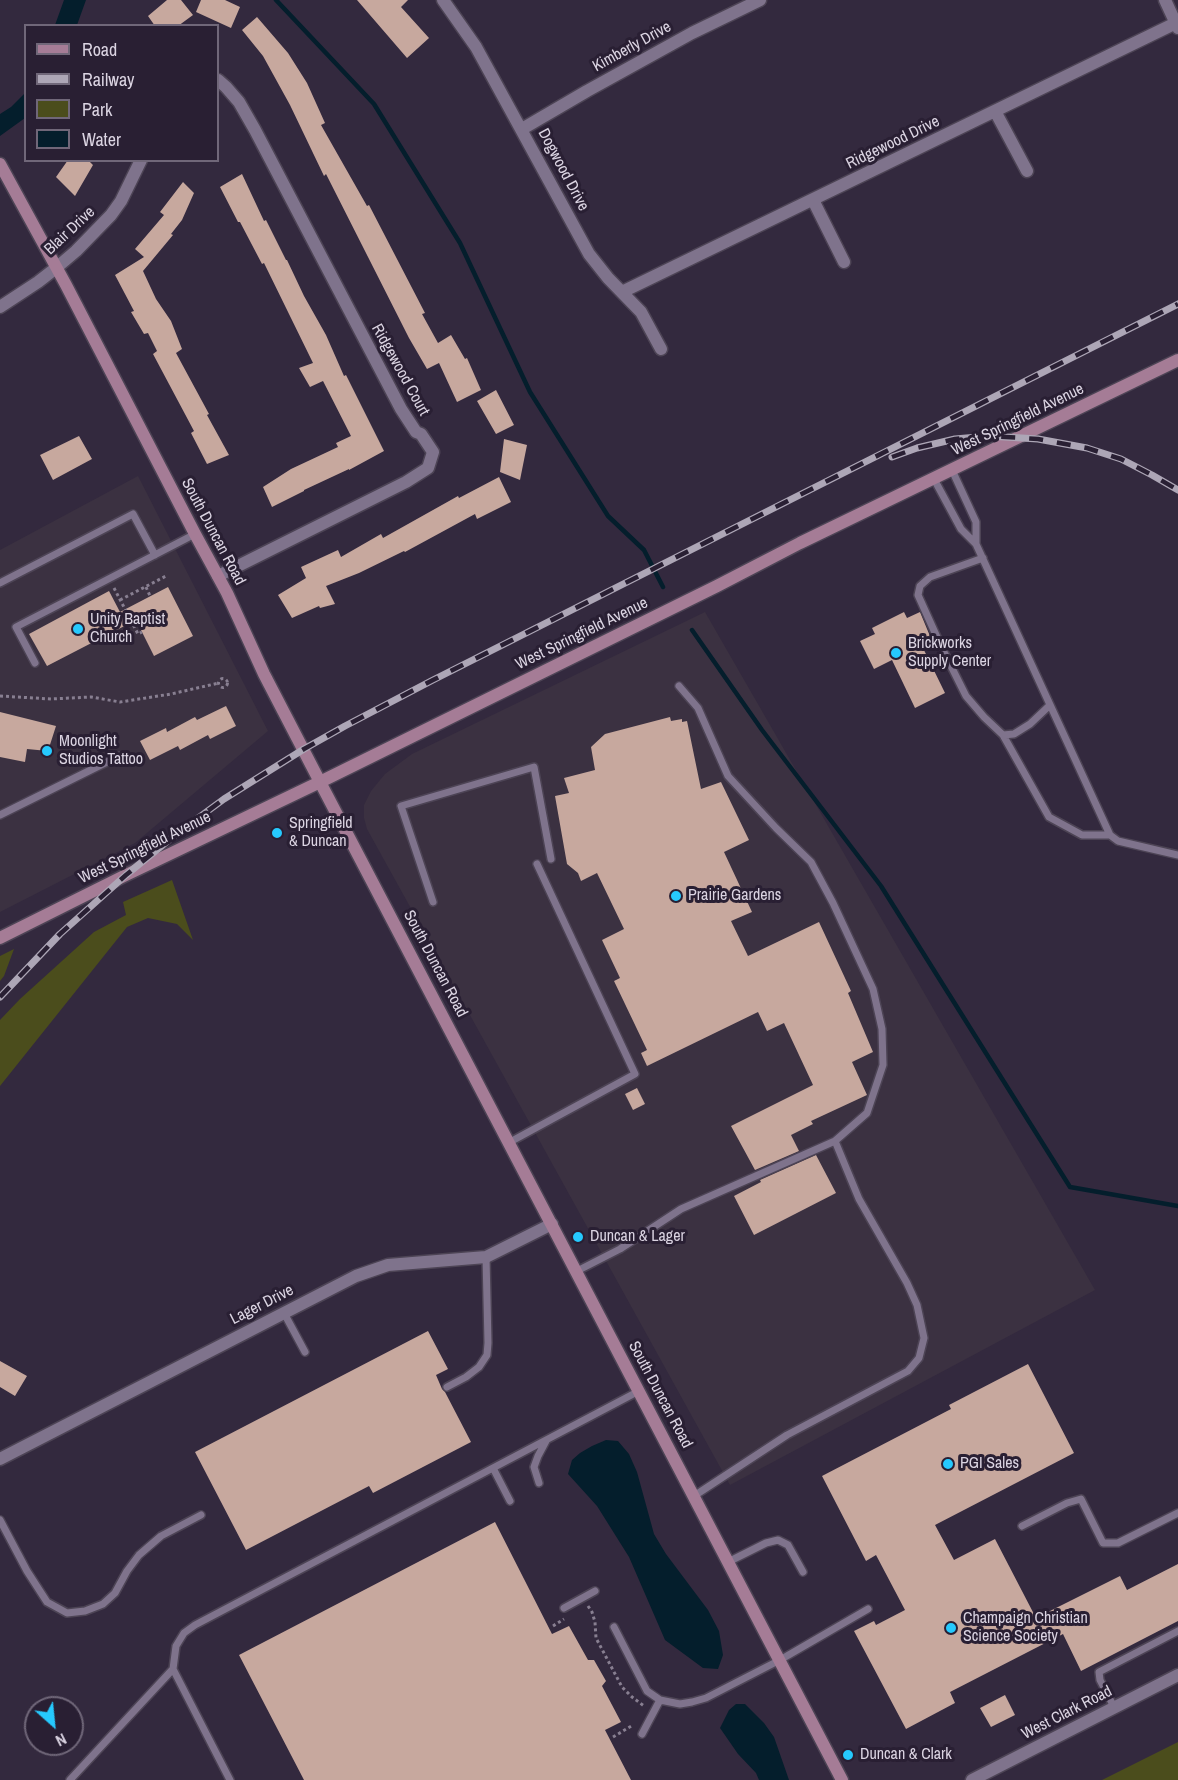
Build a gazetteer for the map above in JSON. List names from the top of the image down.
{
  "streets": {
    "main road": ["West Springfield Avenue", "South Duncan Road"],
    "street": [
      "Kimberly Drive",
      "Ridgewood Drive",
      "Dogwood Drive",
      "Blair Drive",
      "Ridgewood Court",
      "Lager Drive",
      "West Clark Road"
    ]
  },
  "crossings": [
    ["Kimberly Drive", "Dogwood Drive"],
    ["Ridgewood Drive", "Dogwood Drive"],
    ["Blair Drive", "South Duncan Road"],
    ["Ridgewood Court", "South Duncan Road"],
    ["West Springfield Avenue", "South Duncan Road"],
    ["South Duncan Road", "Lager Drive"]
  ],
  "places": [
    "Unity Baptist Church",
    "Brickworks Supply Center",
    "Moonlight Studios Tattoo",
    "Springfield & Duncan",
    "Prairie Gardens",
    "Duncan & Lager",
    "PGI Sales",
    "Champaign Christian Science Society",
    "Duncan & Clark"
  ],
  "legend": [
    "Road",
    "Railway",
    "Park",
    "Water"
  ],
  "north": "bottom right"
}
